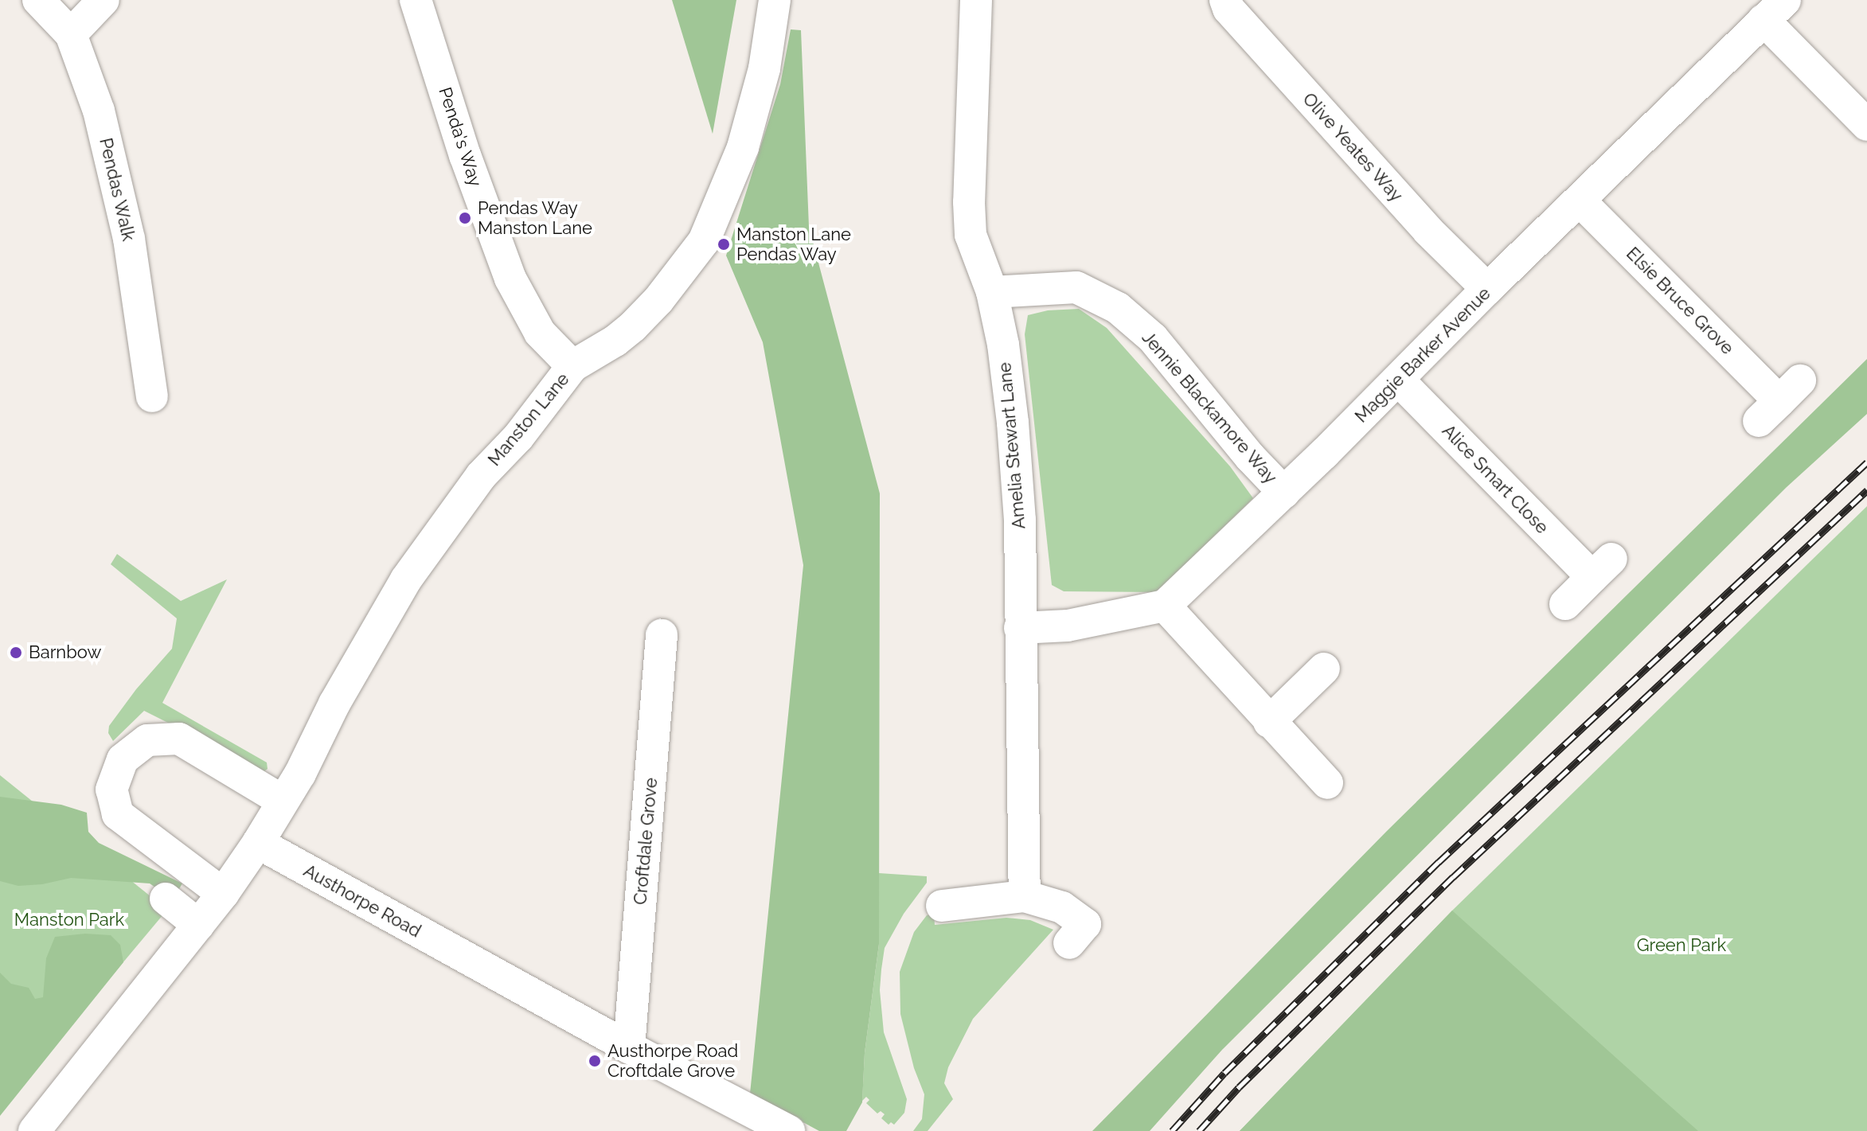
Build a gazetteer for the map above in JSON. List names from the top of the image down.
{
  "streets": {
    "street": [
      "Penda's Way",
      "Olive Yeates Way",
      "Pendas Walk",
      "Elsie Bruce Grove",
      "Maggie Barker Avenue",
      "Jennie Blackamore Way",
      "Manston Lane",
      "Amelia Stewart Lane",
      "Alice Smart Close",
      "Croftdale Grove",
      "Austhorpe Road"
    ]
  },
  "crossings": [
    ["Penda's Way", "Manston Lane"],
    ["Olive Yeates Way", "Maggie Barker Avenue"],
    ["Elsie Bruce Grove", "Maggie Barker Avenue"],
    ["Maggie Barker Avenue", "Jennie Blackamore Way"],
    ["Maggie Barker Avenue", "Alice Smart Close"],
    ["Jennie Blackamore Way", "Amelia Stewart Lane"],
    ["Manston Lane", "Austhorpe Road"],
    ["Croftdale Grove", "Austhorpe Road"]
  ],
  "parks": ["Manston Park", "Green Park"],
  "places": [
    "Pendas Way Manston Lane",
    "Manston Lane Pendas Way",
    "Barnbow",
    "Austhorpe Road Croftdale Grove"
  ]
}
